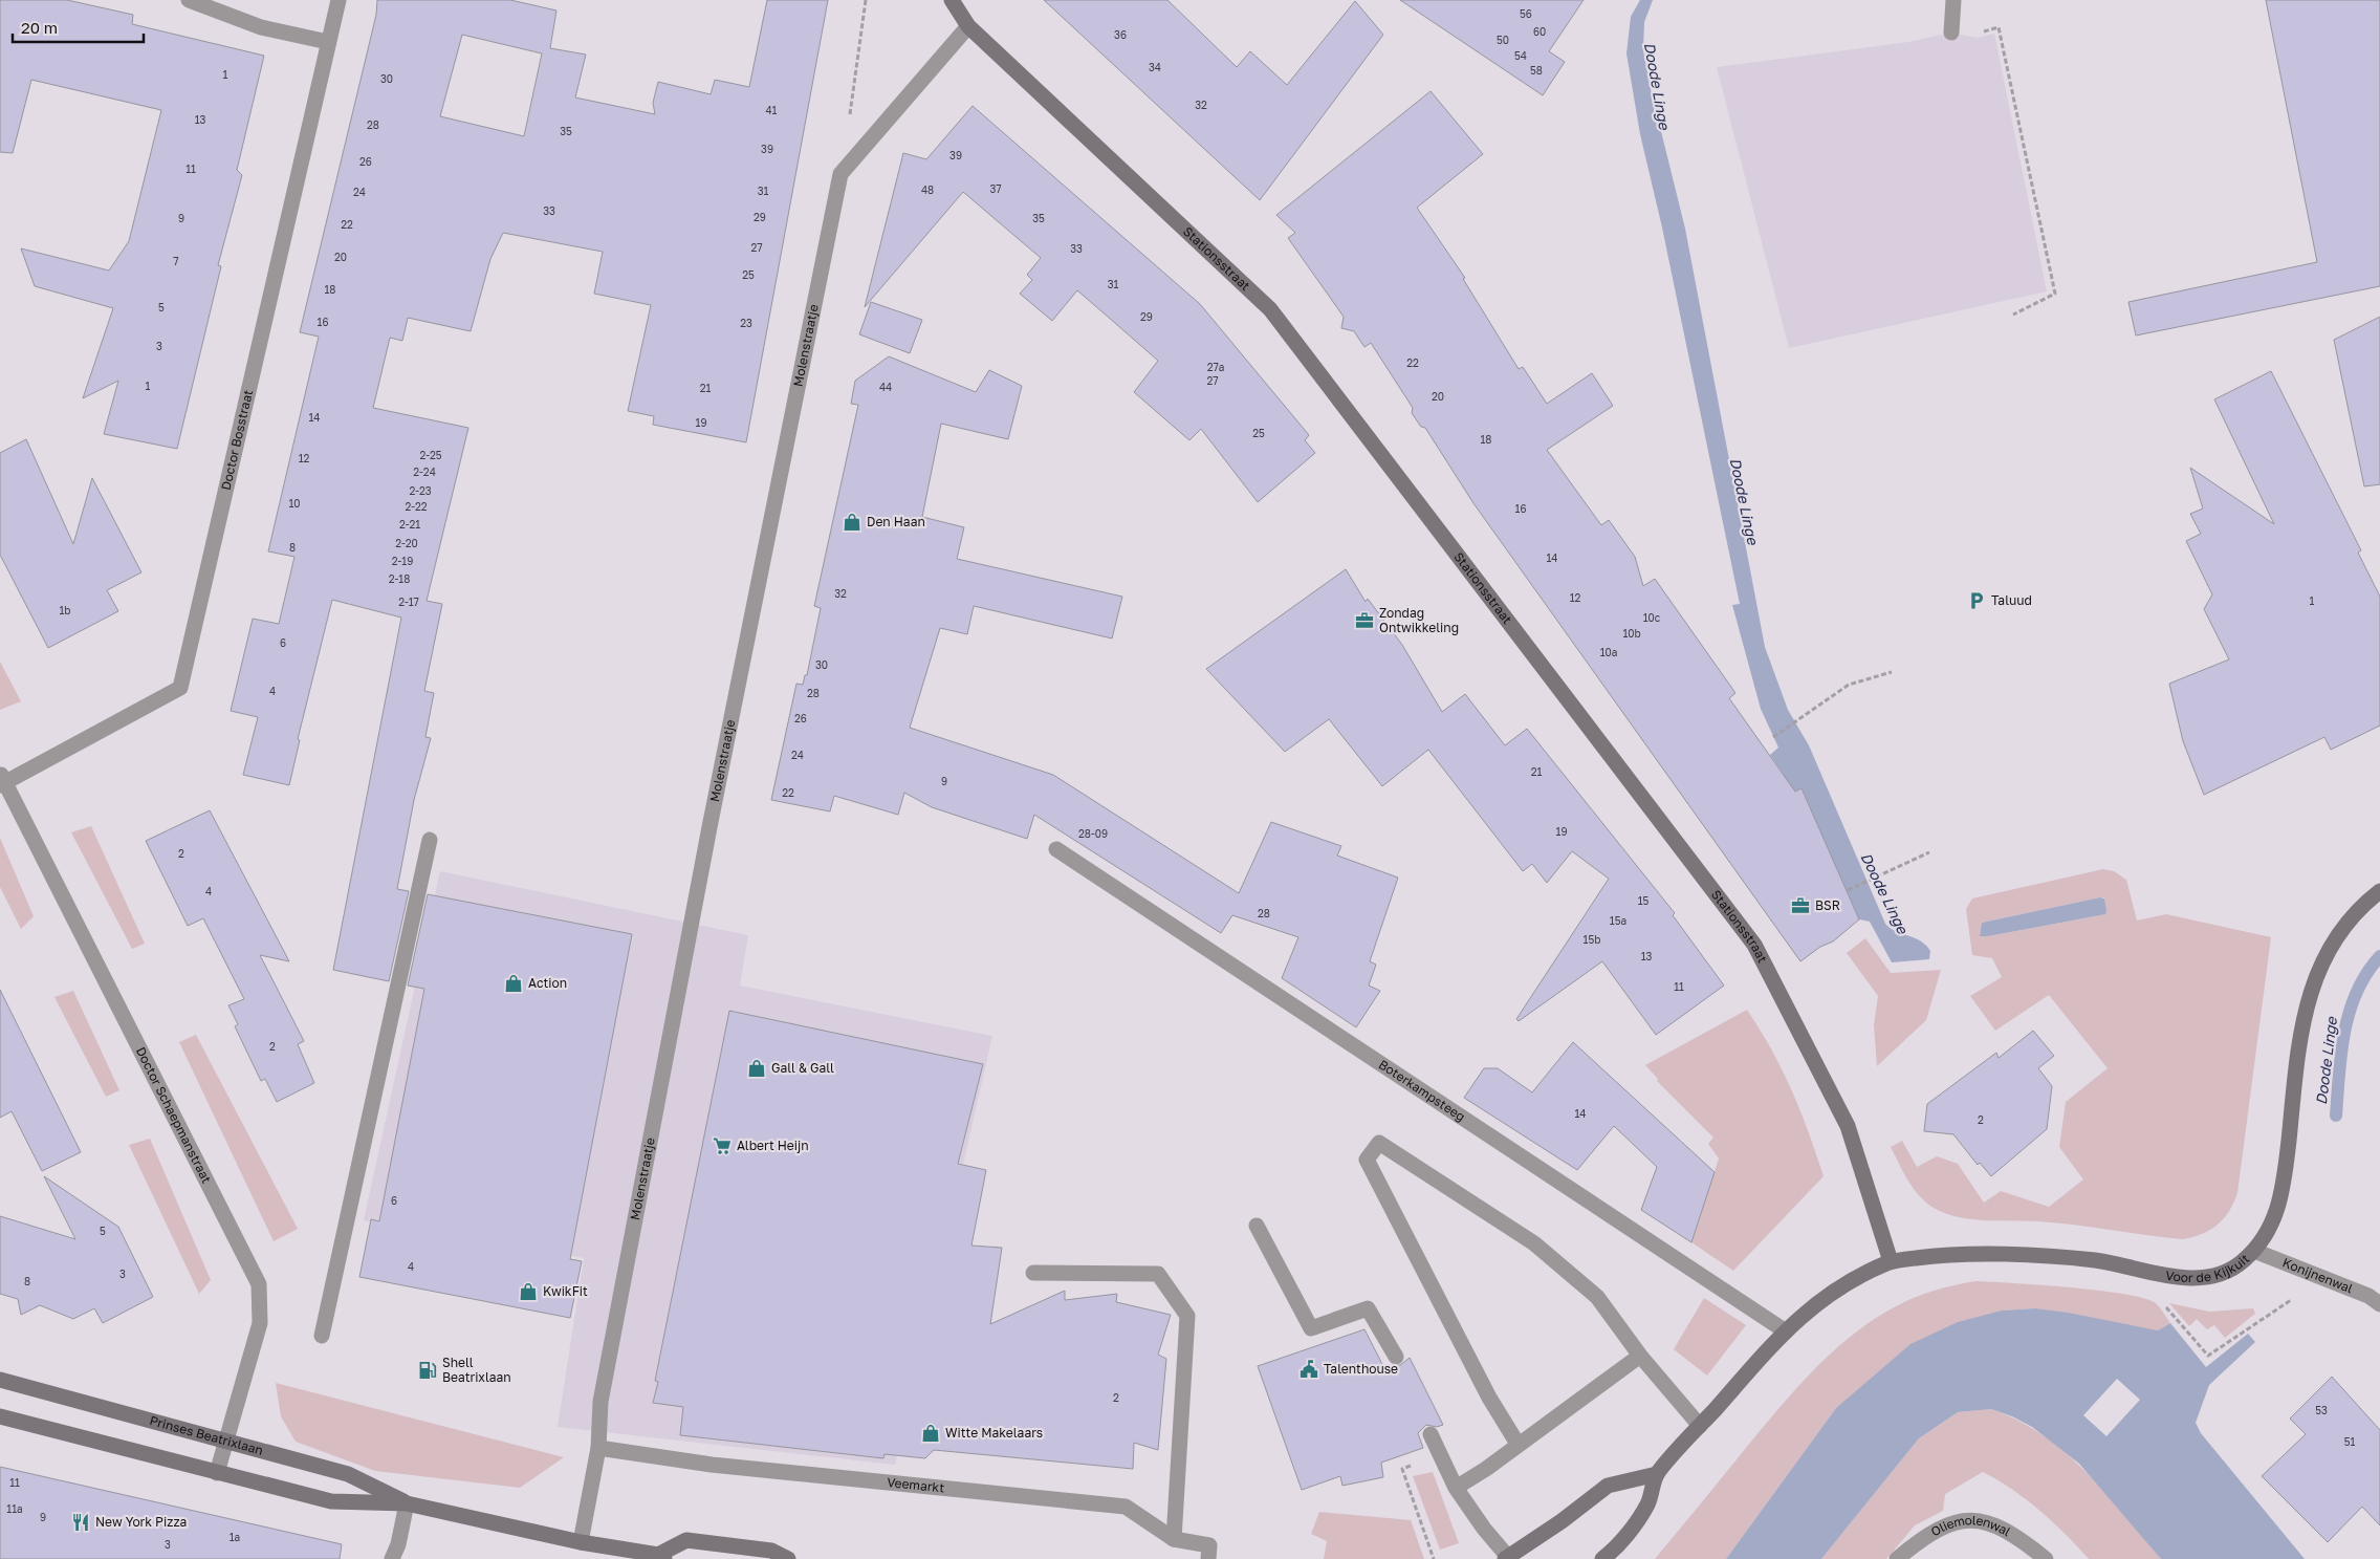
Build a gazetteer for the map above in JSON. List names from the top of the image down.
{
  "streets": {
    "street": [
      "Stationsstraat",
      "Molenstraatje",
      "Doctor Bosstraat",
      "Boterkampsteeg",
      "Doctor Schaepmanstraat",
      "Voor de Kijkuit",
      "Konijnenwal",
      "Prinses Beatrixlaan",
      "Veemarkt",
      "Oliemolenwal"
    ]
  },
  "crossings": [
    ["Stationsstraat", "Molenstraatje"],
    ["Stationsstraat", "Voor de Kijkuit"],
    ["Molenstraatje", "Prinses Beatrixlaan"],
    ["Molenstraatje", "Veemarkt"],
    ["Doctor Bosstraat", "Doctor Schaepmanstraat"],
    ["Boterkampsteeg", "Voor de Kijkuit"],
    ["Doctor Schaepmanstraat", "Prinses Beatrixlaan"],
    ["Voor de Kijkuit", "Konijnenwal"]
  ],
  "water": ["Doode Linge"],
  "places": {
    "shop": [
      "Den Haan",
      "Action",
      "Gall & Gall",
      "KwikFit",
      "Witte Makelaars"
    ],
    "parking": ["Taluud"],
    "office": ["Zondag Ontwikkeling", "BSR"],
    "supermarket": ["Albert Heijn"],
    "public building": ["Talenthouse"],
    "fuel station": ["Shell Beatrixlaan"],
    "restaurant": ["New York Pizza"]
  },
  "house_numbers": [
    "56",
    "60",
    "36",
    "50",
    "54",
    "34",
    "58",
    "1",
    "30",
    "32",
    "41",
    "13",
    "28",
    "35",
    "39",
    "39",
    "26",
    "11",
    "37",
    "48",
    "31",
    "24",
    "33",
    "29",
    "9",
    "35",
    "22",
    "27",
    "33",
    "20",
    "7",
    "25",
    "31",
    "18",
    "5",
    "29",
    "16",
    "23",
    "3",
    "22",
    "27a",
    "27",
    "1",
    "44",
    "21",
    "20",
    "14",
    "19",
    "25",
    "18",
    "2-25",
    "12",
    "2-24",
    "2-23",
    "10",
    "2-22",
    "16",
    "2-21",
    "2-20",
    "8",
    "14",
    "2-19",
    "2-18",
    "32",
    "12",
    "1",
    "2-17",
    "1b",
    "10c",
    "10b",
    "6",
    "10a",
    "30",
    "4",
    "28",
    "26",
    "24",
    "21",
    "9",
    "22",
    "19",
    "28-09",
    "2",
    "4",
    "15",
    "28",
    "15a",
    "15b",
    "13",
    "11",
    "2",
    "14",
    "2",
    "6",
    "5",
    "4",
    "3",
    "8",
    "2",
    "53",
    "51",
    "11",
    "11a",
    "9",
    "1a",
    "3"
  ],
  "scale_bar": "20 m"
}
